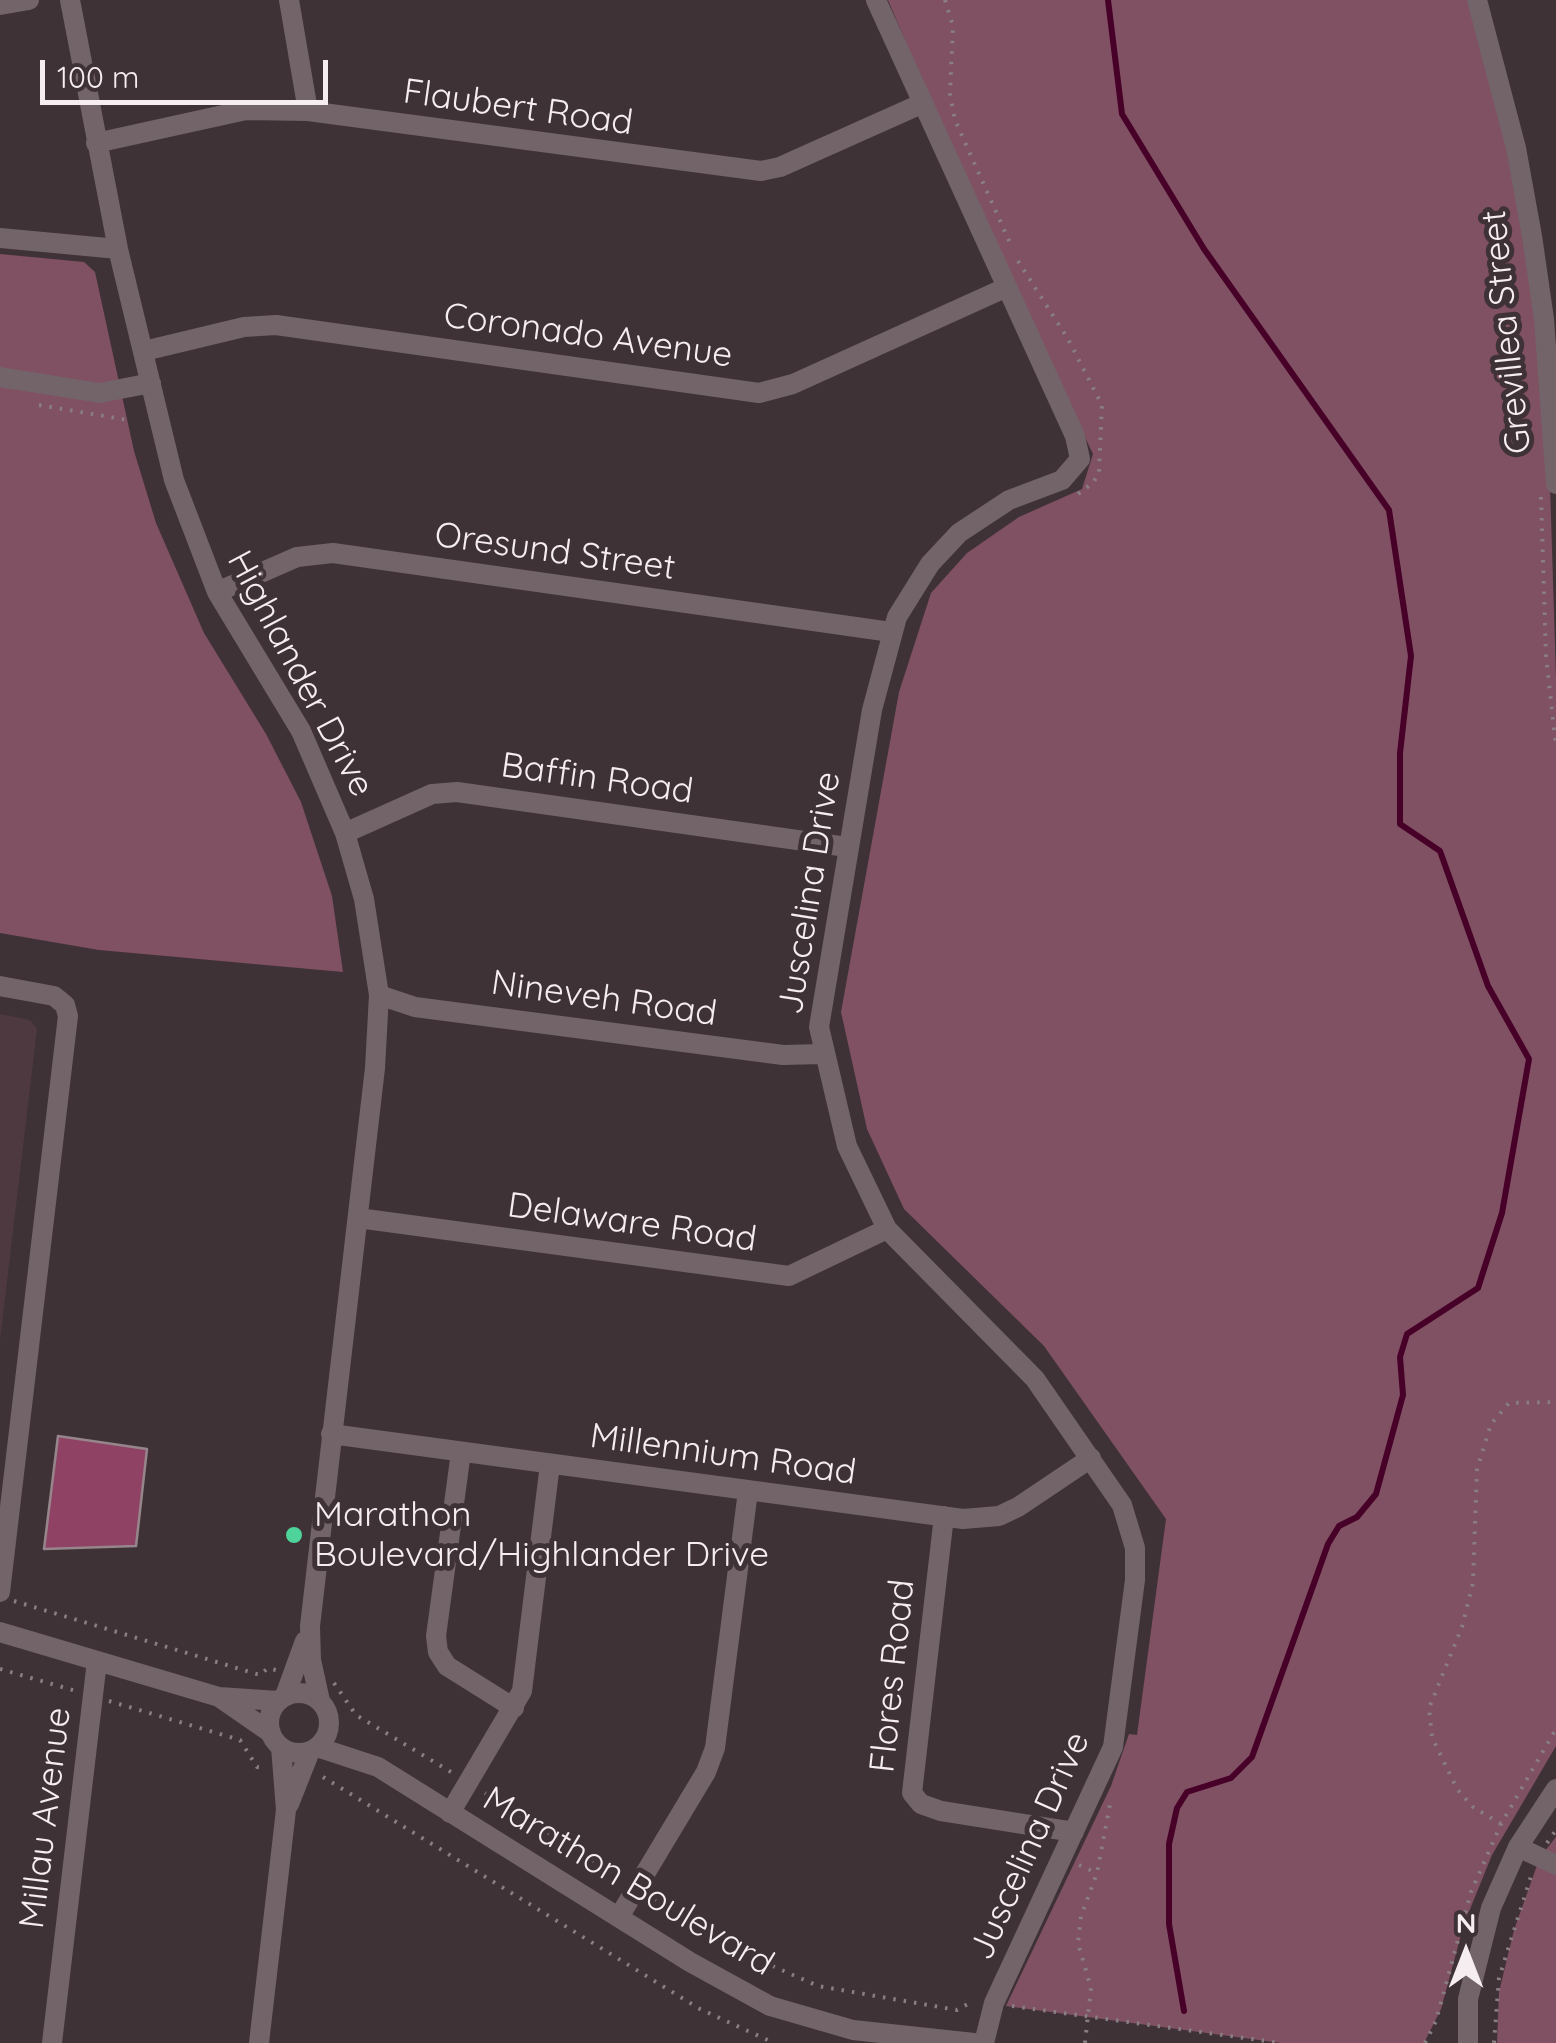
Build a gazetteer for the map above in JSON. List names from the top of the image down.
{
  "streets": {
    "street": [
      "Flaubert Road",
      "Grevillea Street",
      "Coronado Avenue",
      "Oresund Street",
      "Highlander Drive",
      "Baffin Road",
      "Juscelina Drive",
      "Nineveh Road",
      "Delaware Road",
      "Millennium Road",
      "Flores Road",
      "Millau Avenue",
      "Marathon Boulevard"
    ]
  },
  "crossings": [
    ["Flaubert Road", "Highlander Drive"],
    ["Flaubert Road", "Juscelina Drive"],
    ["Coronado Avenue", "Highlander Drive"],
    ["Coronado Avenue", "Juscelina Drive"],
    ["Oresund Street", "Highlander Drive"],
    ["Oresund Street", "Juscelina Drive"],
    ["Highlander Drive", "Baffin Road"],
    ["Highlander Drive", "Nineveh Road"],
    ["Highlander Drive", "Delaware Road"],
    ["Highlander Drive", "Millennium Road"],
    ["Highlander Drive", "Marathon Boulevard"],
    ["Baffin Road", "Juscelina Drive"],
    ["Juscelina Drive", "Nineveh Road"],
    ["Juscelina Drive", "Delaware Road"],
    ["Juscelina Drive", "Millennium Road"],
    ["Juscelina Drive", "Flores Road"],
    ["Millennium Road", "Flores Road"]
  ],
  "places": ["Marathon Boulevard/Highlander Drive"],
  "scale_bar": "100 m",
  "north": "top"
}
